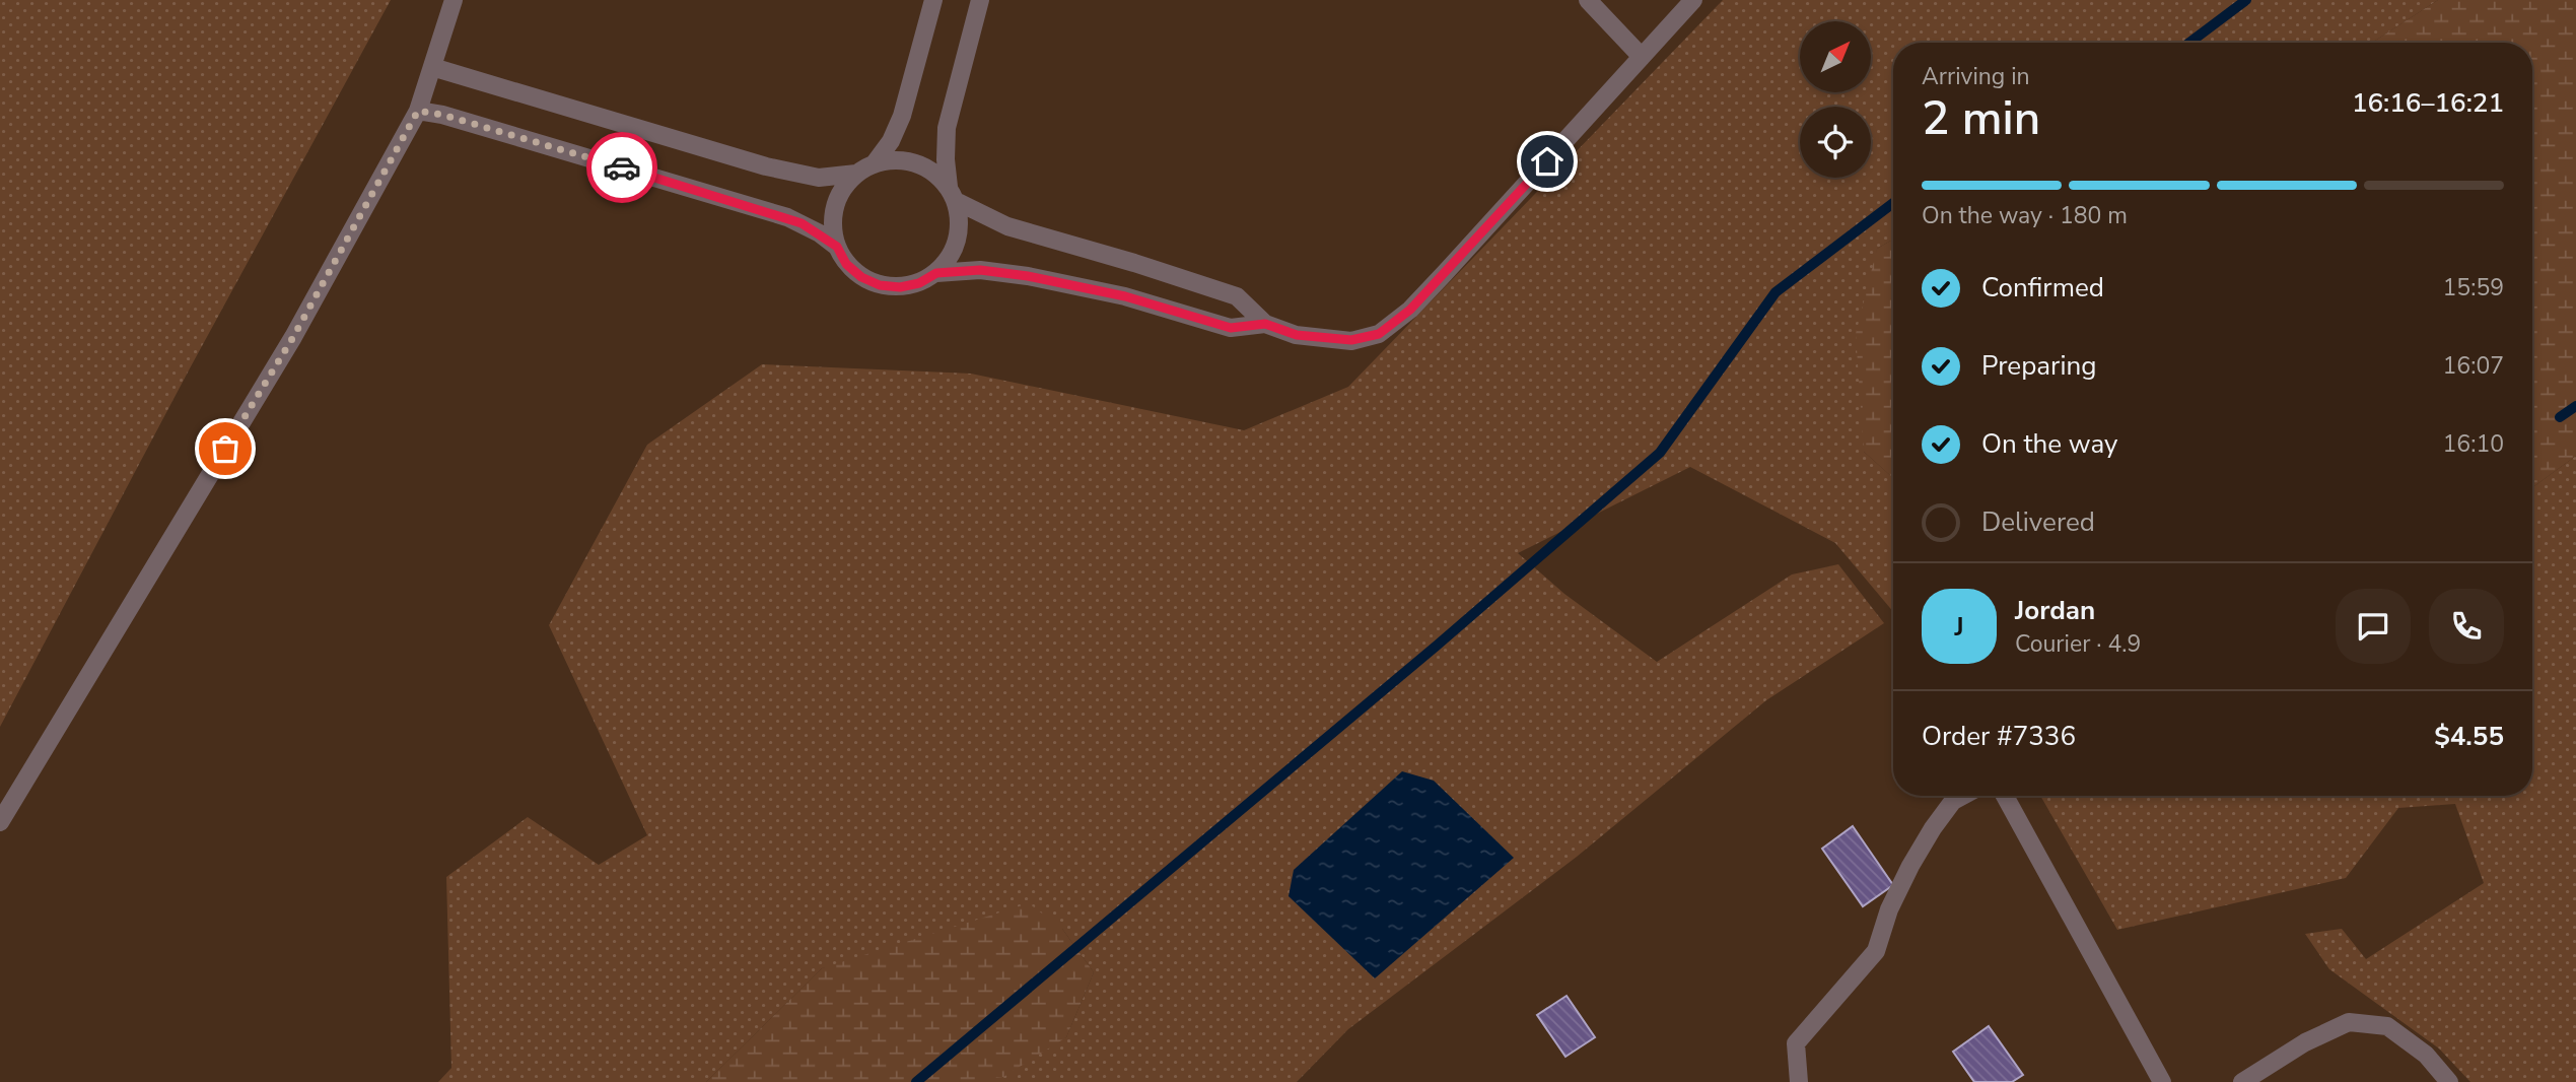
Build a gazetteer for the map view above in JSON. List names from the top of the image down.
{
  "north": "top right",
  "page": {
    "heading": ["2 min", "Arriving in", "16:16–16:21"],
    "panel": [
      "Jordan",
      "Courier · 4.9",
      "Order #7336",
      "$4.55"
    ],
    "bar": "On the way · 180 m",
    "list": [
      ["Confirmed", "15:59"],
      ["Preparing", "16:07"],
      ["On the way", "16:10"],
      "Delivered"
    ],
    "round": "J"
  }
}
